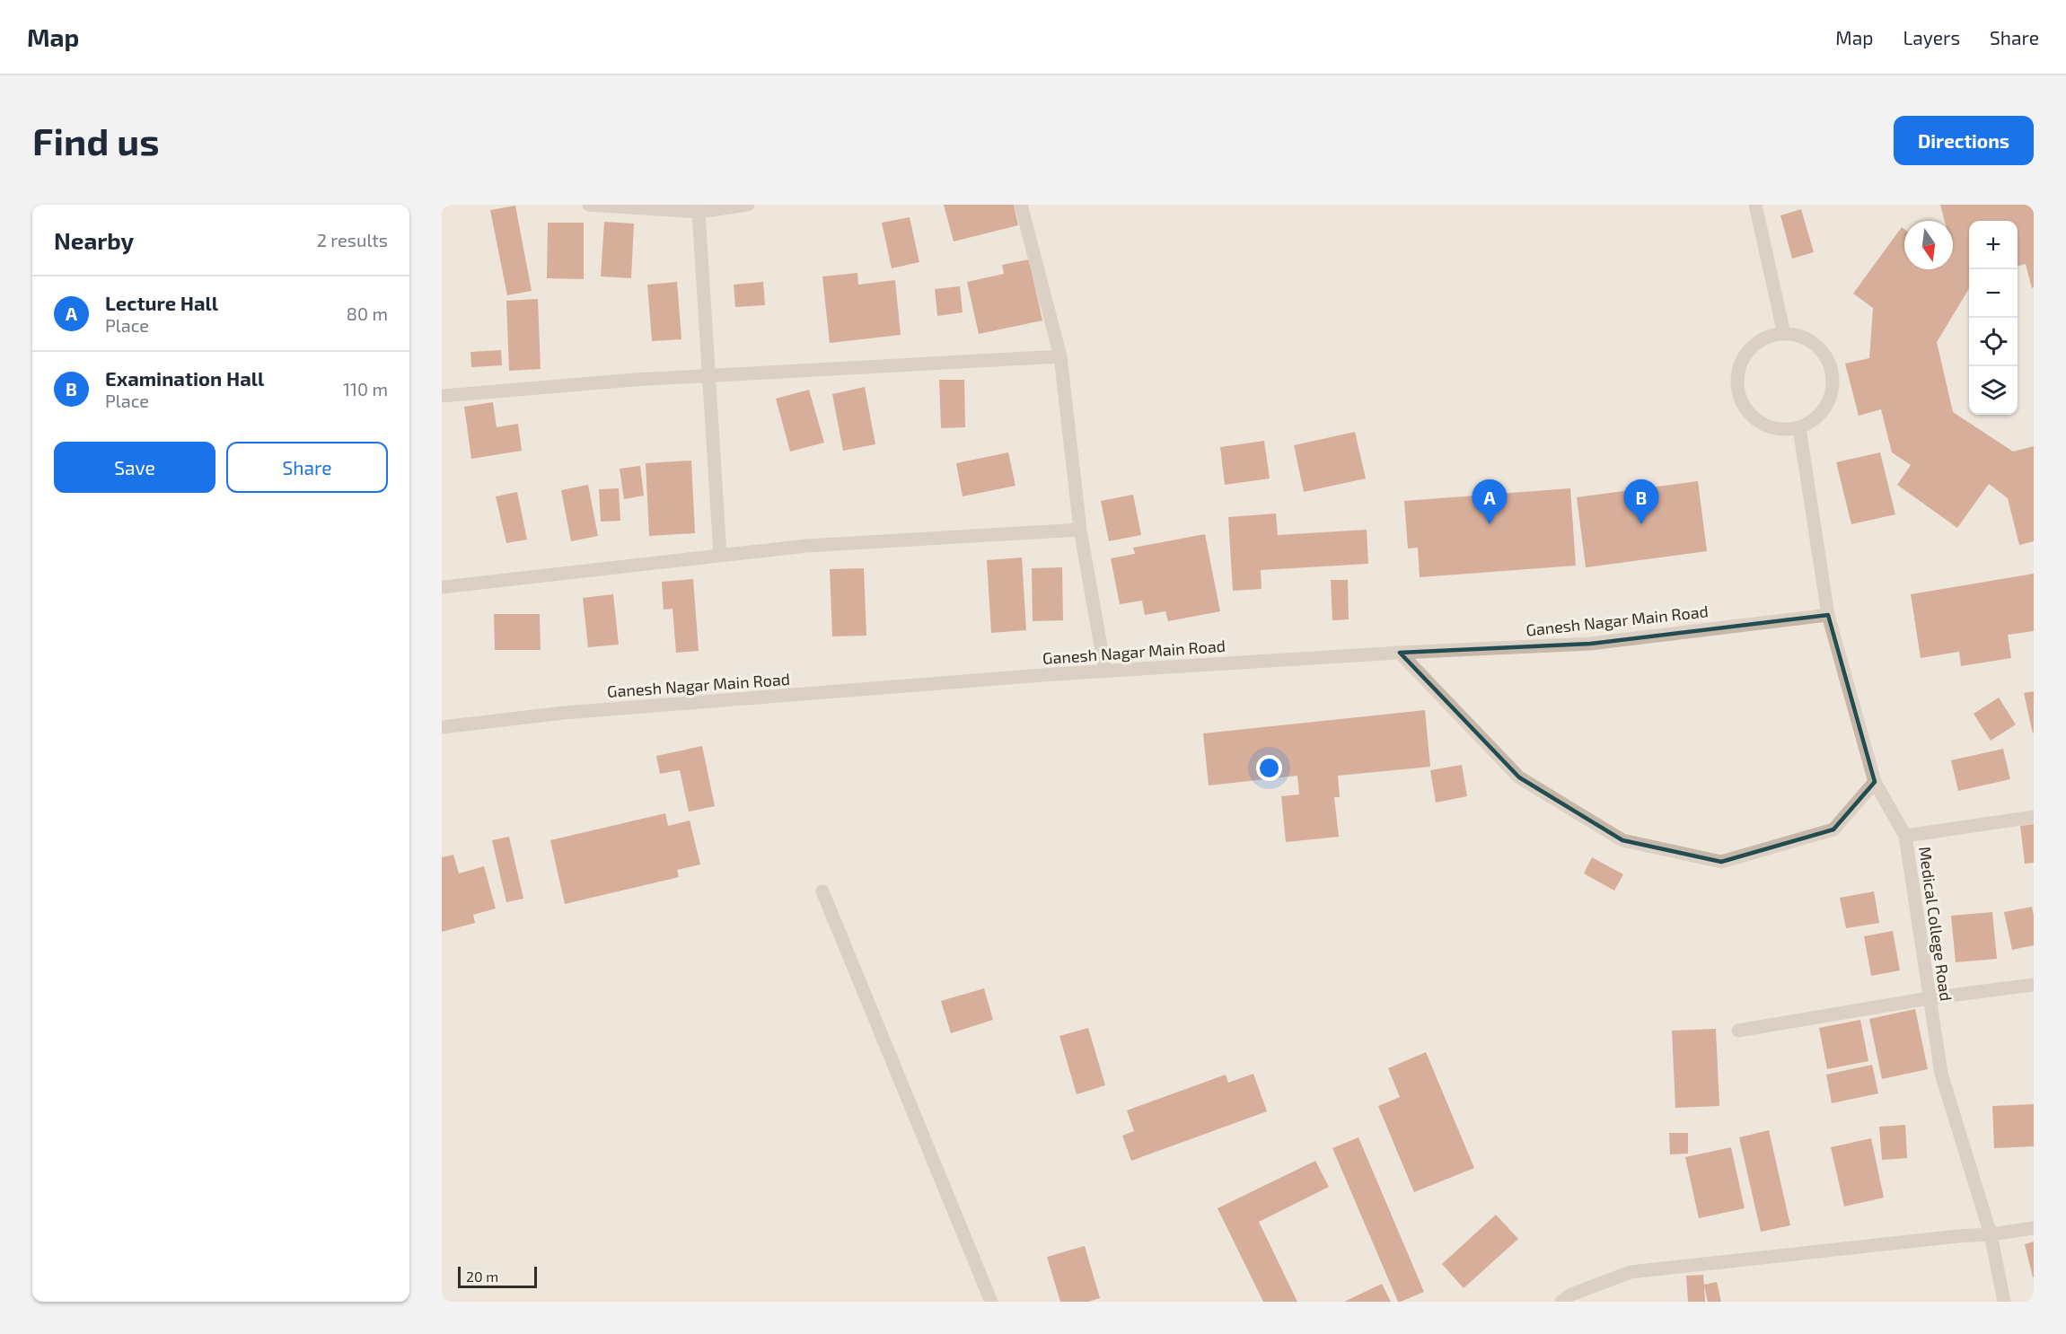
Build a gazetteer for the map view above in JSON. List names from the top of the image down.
{
  "streets": {
    "street": ["Ganesh Nagar Main Road", "Medical College Road"]
  },
  "crossings": [
    ["Ganesh Nagar Main Road", "Medical College Road"]
  ],
  "scale_bar": "20 m",
  "north": "bottom",
  "page": {
    "header": "Map",
    "nav": ["Map", "Layers", "Share"],
    "buttons": [
      "Directions",
      ["Save", "Share"]
    ],
    "title": "Find us",
    "heading": ["Nearby", "2 results"],
    "map_buttons": ["+", "−"],
    "list": [
      {
        "mark": "A",
        "name": "Lecture Hall",
        "note": "Place",
        "value": "80 m"
      },
      {
        "mark": "B",
        "name": "Examination Hall",
        "note": "Place",
        "value": "110 m"
      }
    ],
    "pins": ["A", "B"],
    "scale": "20 m"
  }
}
